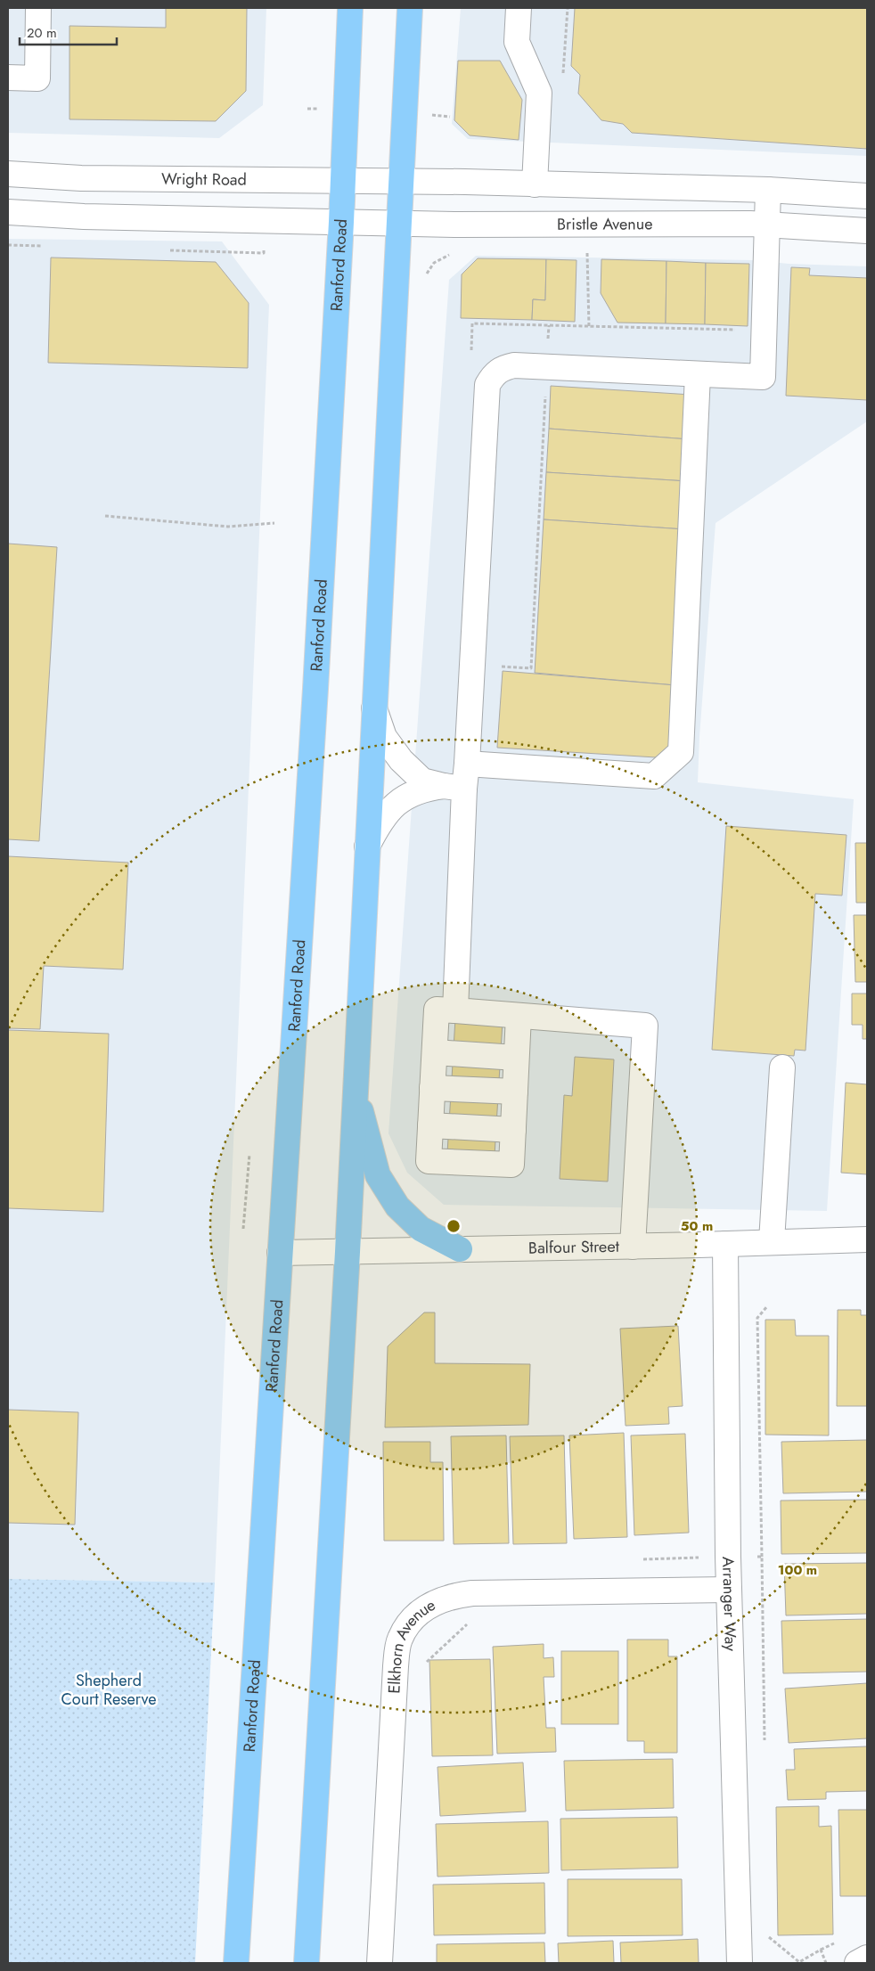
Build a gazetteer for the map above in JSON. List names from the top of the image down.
{
  "streets": {
    "main road": ["Ranford Road"],
    "street": [
      "Wright Road",
      "Bristle Avenue",
      "Balfour Street",
      "Arranger Way",
      "Elkhorn Avenue"
    ]
  },
  "crossings": [
    ["Wright Road", "Ranford Road"],
    ["Bristle Avenue", "Ranford Road"],
    ["Ranford Road", "Balfour Street"],
    ["Balfour Street", "Arranger Way"],
    ["Arranger Way", "Elkhorn Avenue"]
  ],
  "parks": ["Shepherd Court Reserve"],
  "scale_bar": "20 m",
  "rings": ["50 m", "100 m"]
}
